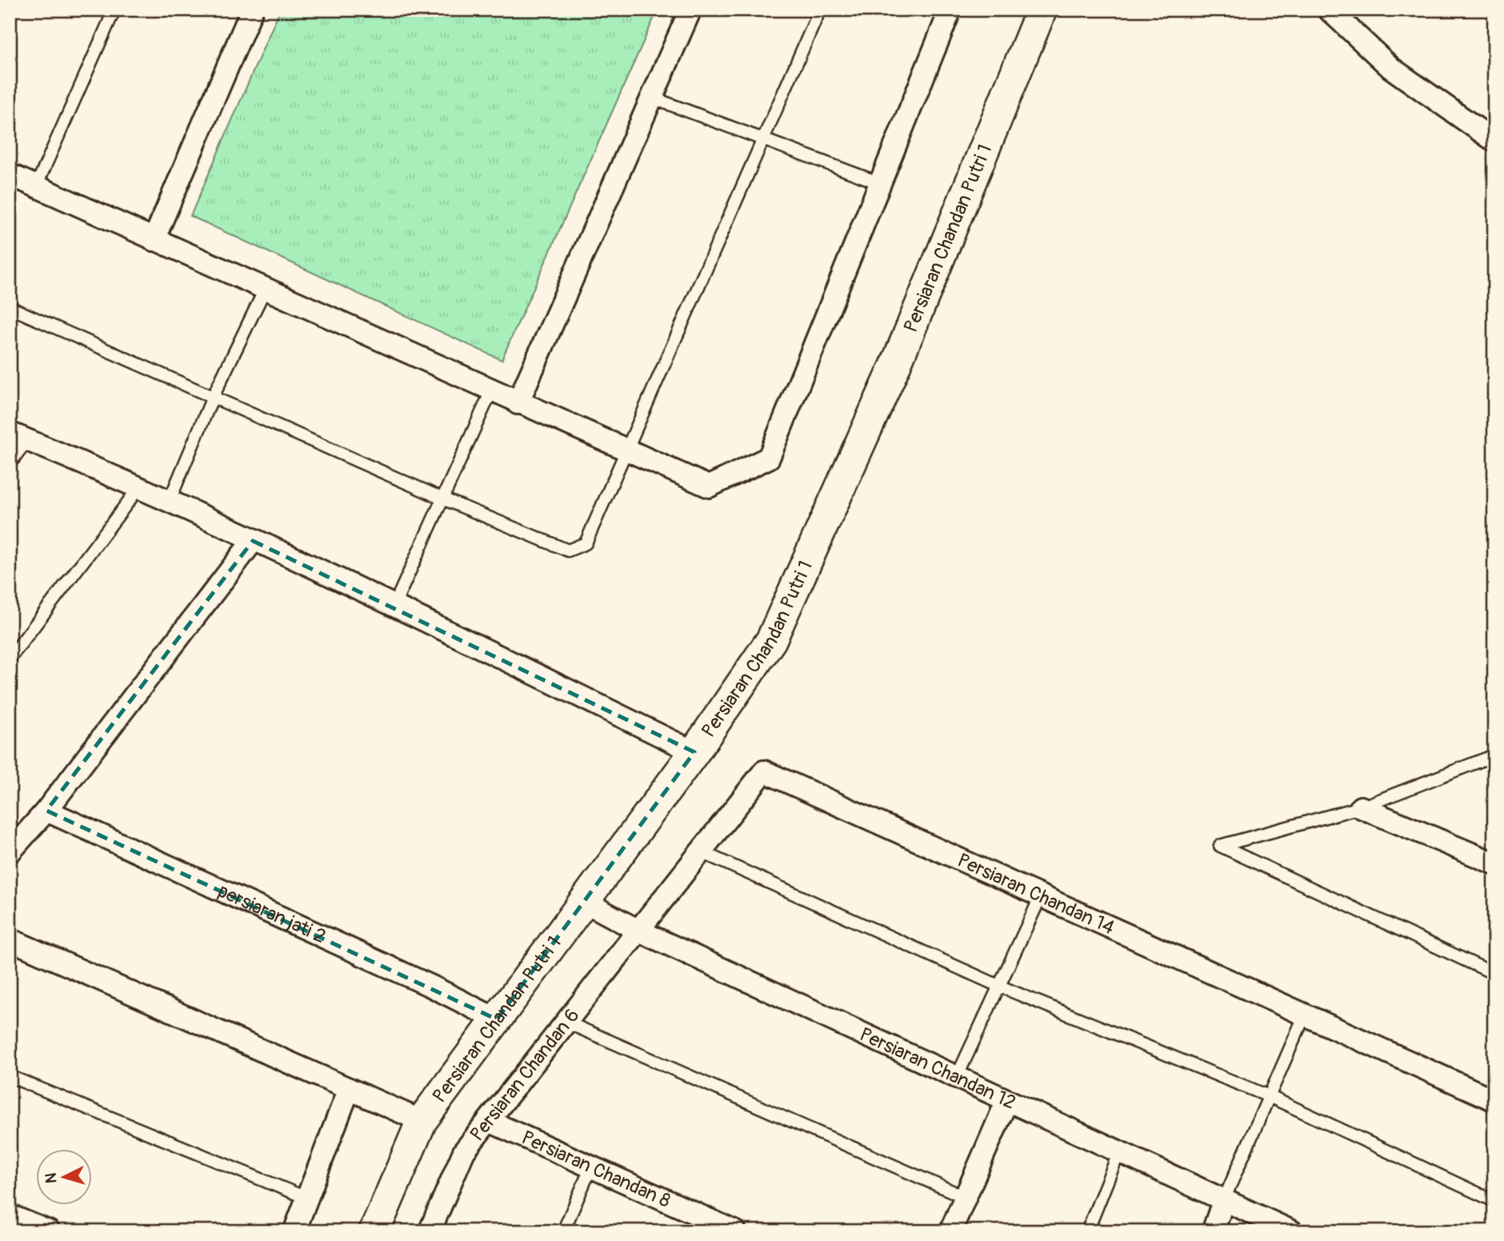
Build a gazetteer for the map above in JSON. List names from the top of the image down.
{
  "streets": {
    "street": [
      "Persiaran Chandan Putri 1",
      "Persiaran Chandan 14",
      "persiaran jati 2",
      "Persiaran Chandan 12",
      "Persiaran Chandan 6",
      "Persiaran Chandan 8"
    ]
  },
  "crossings": [
    ["Persiaran Chandan Putri 1", "persiaran jati 2"],
    ["Persiaran Chandan Putri 1", "Persiaran Chandan 12"],
    ["Persiaran Chandan 14", "Persiaran Chandan 12"],
    ["Persiaran Chandan 14", "Persiaran Chandan 6"],
    ["Persiaran Chandan 12", "Persiaran Chandan 6"],
    ["Persiaran Chandan 6", "Persiaran Chandan 8"]
  ],
  "north": "left"
}
